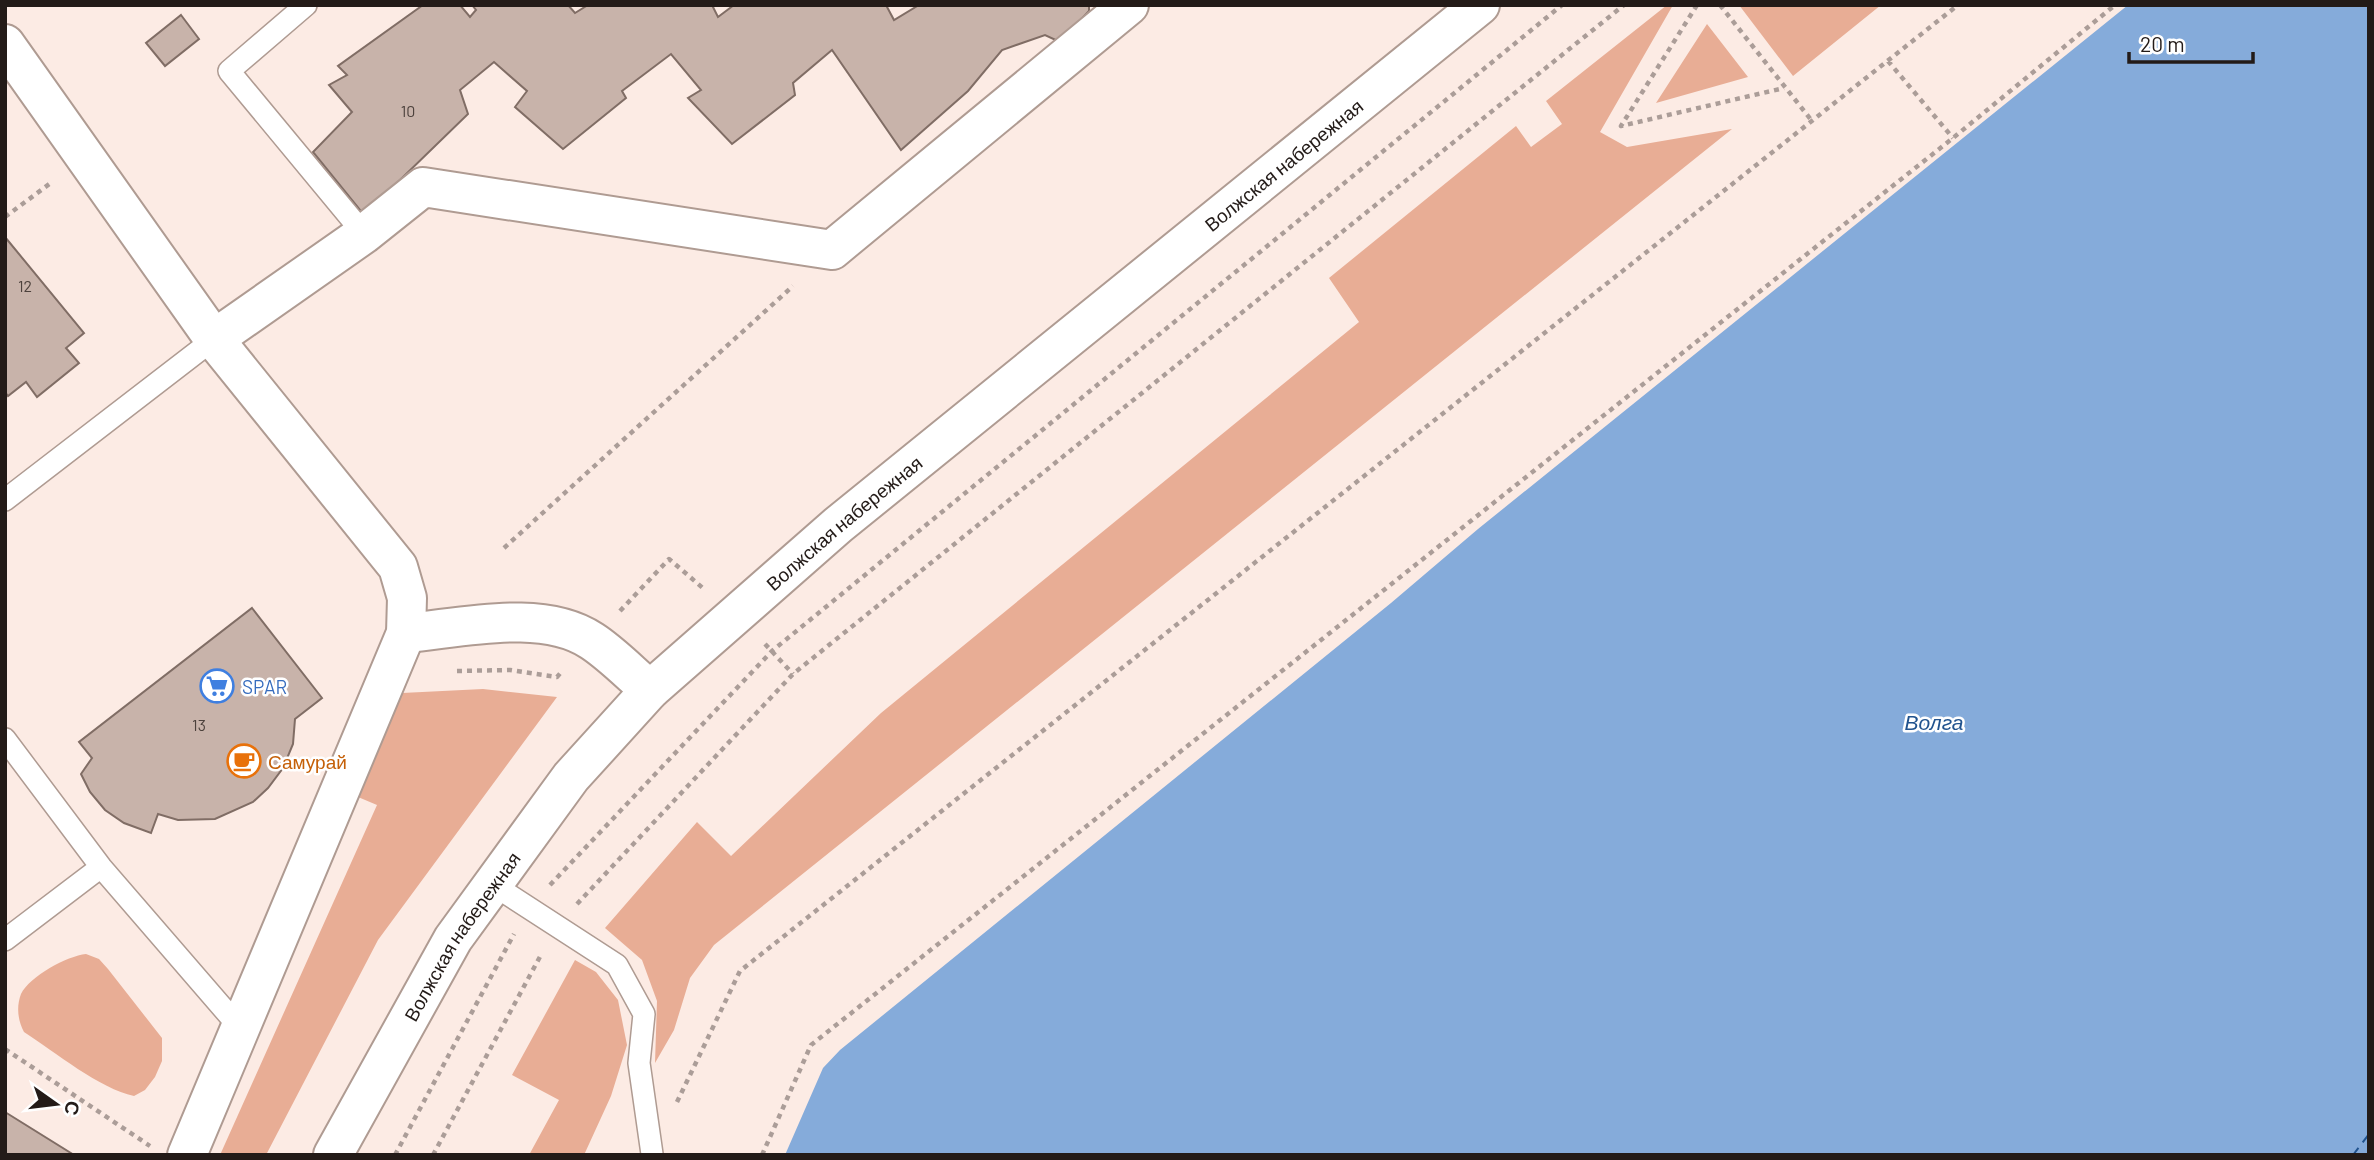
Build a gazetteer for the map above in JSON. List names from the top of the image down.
{
  "streets": {
    "street": ["Волжская набережная"]
  },
  "water": ["Волга"],
  "places": {
    "supermarket": ["SPAR"],
    "cafe": ["Самурай"]
  },
  "house_numbers": ["10", "12", "13"],
  "scale_bar": "20 m",
  "north": "right"
}
